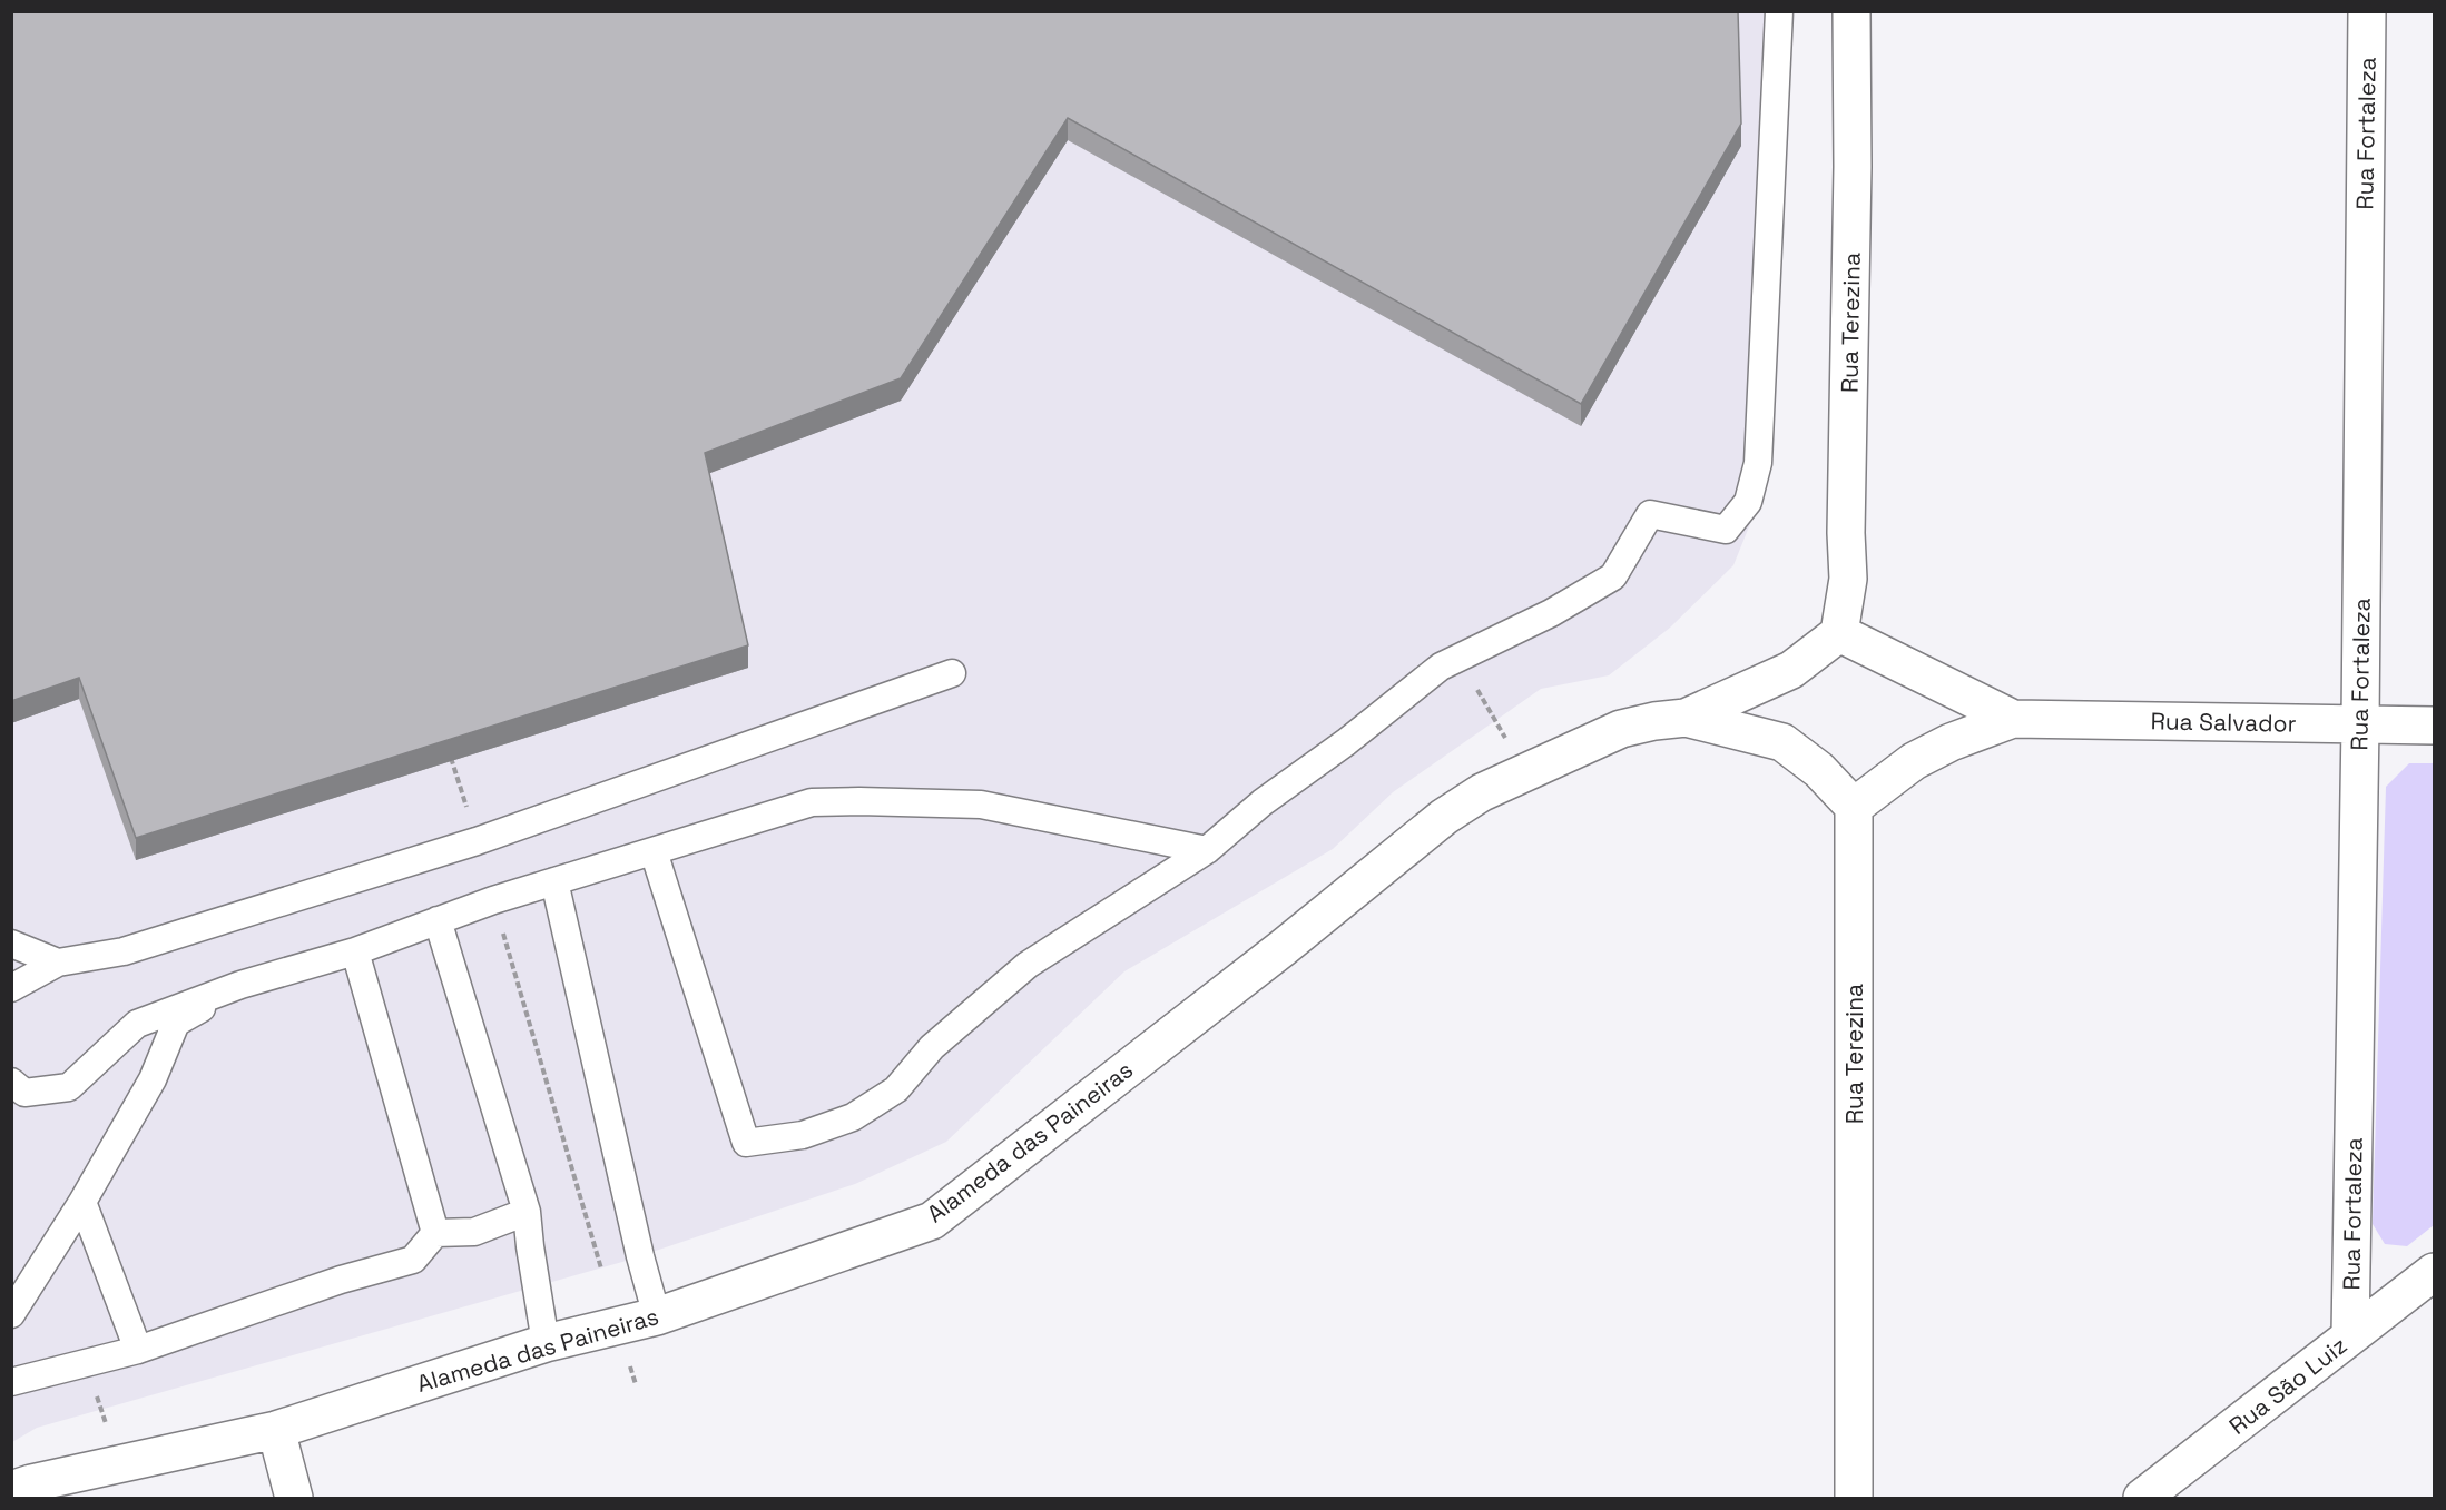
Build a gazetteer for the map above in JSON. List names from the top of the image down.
{
  "streets": {
    "street": [
      "Rua Fortaleza",
      "Rua Terezina",
      "Rua Salvador",
      "Alameda das Paineiras",
      "Rua São Luiz"
    ]
  },
  "crossings": [
    ["Rua Fortaleza", "Rua Salvador"],
    ["Rua Fortaleza", "Rua São Luiz"],
    ["Rua Terezina", "Rua Salvador"],
    ["Rua Terezina", "Alameda das Paineiras"],
    ["Rua Salvador", "Alameda das Paineiras"]
  ]
}
